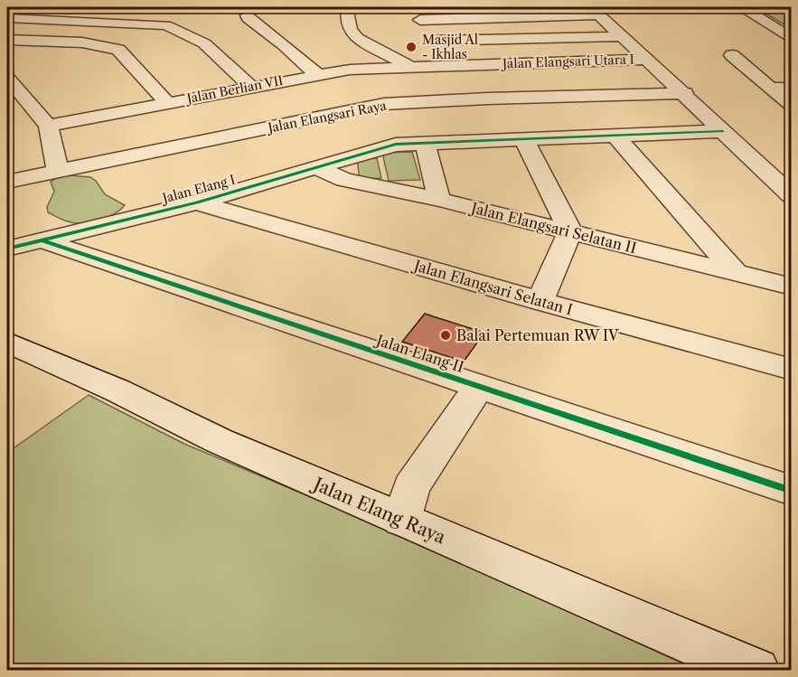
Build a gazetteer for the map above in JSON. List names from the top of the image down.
{
  "streets": {
    "street": [
      "Jalan Elangsari Utara I",
      "Jalan Berlian VII",
      "Jalan Elangsari Raya",
      "Jalan Elang I",
      "Jalan Elangsari Selatan II",
      "Jalan Elangsari Selatan I",
      "Jalan Elang II",
      "Jalan Elang Raya"
    ]
  },
  "crossings": [
    ["Jalan Elangsari Utara I", "Jalan Berlian VII"],
    ["Jalan Elang I", "Jalan Elangsari Selatan II"],
    ["Jalan Elang I", "Jalan Elangsari Selatan I"],
    ["Jalan Elang I", "Jalan Elang II"]
  ],
  "places": ["Masjid Al - Ikhlas", "Balai Pertemuan RW IV"]
}
